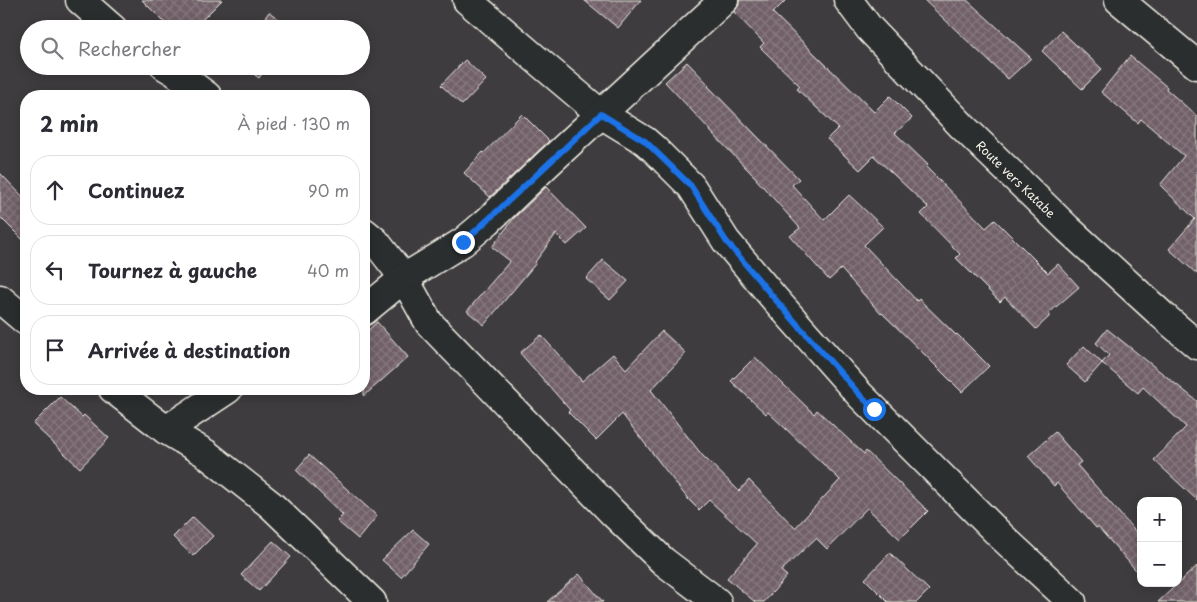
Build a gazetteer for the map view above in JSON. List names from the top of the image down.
{
  "streets": {
    "street": ["Route vers Katabe"]
  },
  "page": {
    "search": "Rechercher",
    "heading": ["2 min", "À pied · 130 m"],
    "list": [
      ["Continuez", "90 m"],
      ["Tournez à gauche", "40 m"],
      "Arrivée à destination"
    ],
    "map_buttons": ["+", "−"]
  }
}
